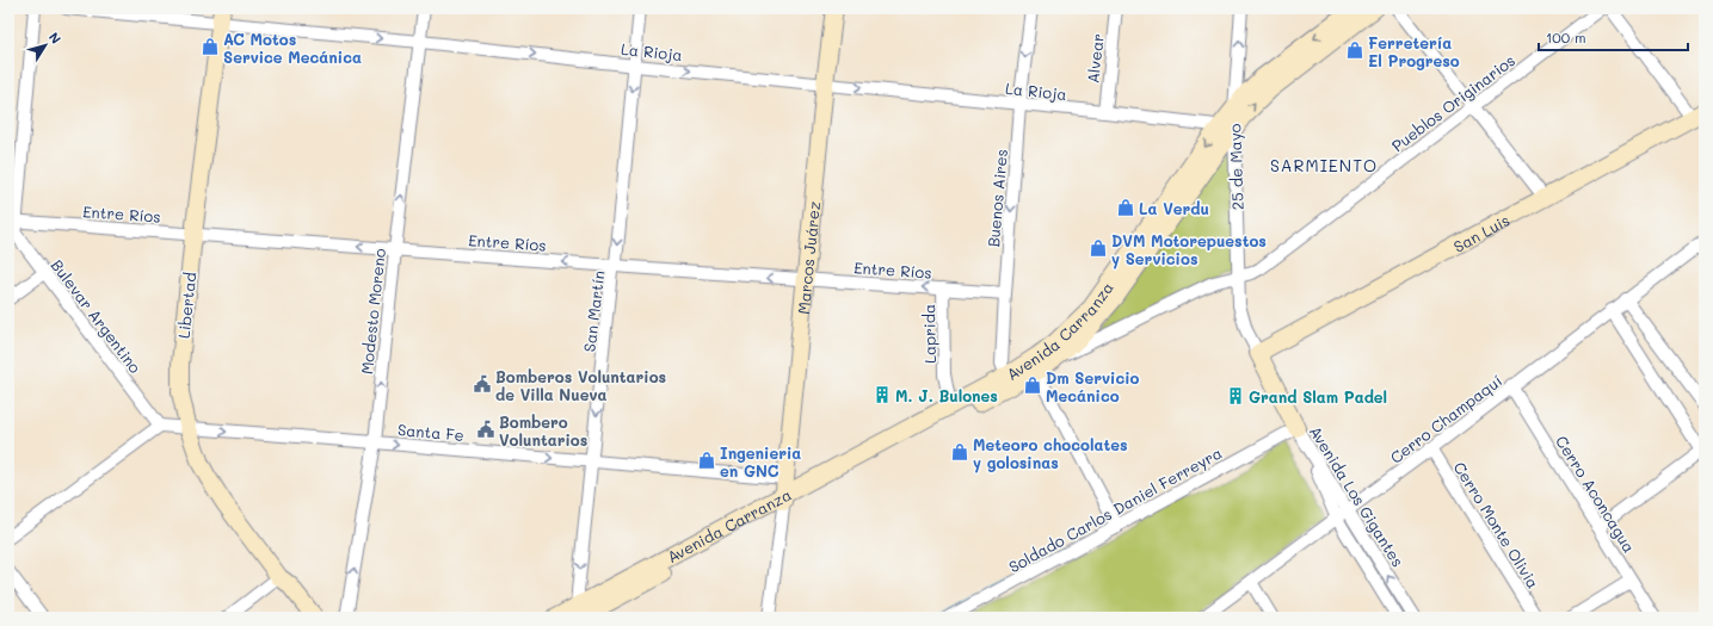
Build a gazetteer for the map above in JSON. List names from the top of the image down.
{
  "streets": {
    "main road": [
      "25 de Mayo",
      "San Luis",
      "Marcos Juárez",
      "Libertad",
      "Avenida Carranza"
    ],
    "street": [
      "La Rioja",
      "Alvear",
      "Pueblos Originarios",
      "Buenos Aires",
      "Entre Ríos",
      "Modesto Moreno",
      "San Martín",
      "Bulevar Argentino",
      "Laprida",
      "Cerro Champaquí",
      "Santa Fe",
      "Cerro Aconcagua",
      "Avenida Los Gigantes",
      "Soldado Carlos Daniel Ferreyra",
      "Cerro Monte Olivia"
    ]
  },
  "crossings": [
    ["La Rioja", "Alvear"],
    ["La Rioja", "25 de Mayo"],
    ["La Rioja", "Buenos Aires"],
    ["La Rioja", "Marcos Juárez"],
    ["La Rioja", "Libertad"],
    ["La Rioja", "Modesto Moreno"],
    ["La Rioja", "San Martín"],
    ["La Rioja", "Avenida Carranza"],
    ["Pueblos Originarios", "25 de Mayo"],
    ["Pueblos Originarios", "Avenida Carranza"],
    ["25 de Mayo", "San Luis"],
    ["25 de Mayo", "Avenida Carranza"],
    ["25 de Mayo", "Avenida Los Gigantes"],
    ["25 de Mayo", "Soldado Carlos Daniel Ferreyra"],
    ["Buenos Aires", "Entre Ríos"],
    ["Buenos Aires", "Avenida Carranza"],
    ["Entre Ríos", "Marcos Juárez"],
    ["Entre Ríos", "Libertad"],
    ["Entre Ríos", "Modesto Moreno"],
    ["Entre Ríos", "San Martín"],
    ["Entre Ríos", "Bulevar Argentino"],
    ["Entre Ríos", "Laprida"],
    ["Marcos Juárez", "Avenida Carranza"],
    ["Marcos Juárez", "Santa Fe"],
    ["Libertad", "Santa Fe"],
    ["Modesto Moreno", "Santa Fe"],
    ["San Martín", "Avenida Carranza"],
    ["San Martín", "Santa Fe"],
    ["Bulevar Argentino", "Santa Fe"],
    ["Avenida Carranza", "Laprida"],
    ["Cerro Champaquí", "Cerro Aconcagua"],
    ["Cerro Champaquí", "Avenida Los Gigantes"],
    ["Cerro Champaquí", "Cerro Monte Olivia"],
    ["Avenida Los Gigantes", "Soldado Carlos Daniel Ferreyra"]
  ],
  "one_way": [
    "La Rioja",
    "Buenos Aires",
    "Entre Ríos",
    "Modesto Moreno",
    "San Martín",
    "Santa Fe"
  ],
  "districts": ["SARMIENTO"],
  "places": {
    "shop": [
      "AC Motos Service Mecánica",
      "Ferretería El Progreso",
      "La Verdu",
      "DVM Motorepuestos y Servicios",
      "Dm Servicio Mecánico",
      "Meteoro chocolates y golosinas",
      "Ingenieria en GNC"
    ],
    "public building": ["Bomberos Voluntarios de Villa Nueva", "Bombero Voluntarios"],
    "building": ["M. J. Bulones", "Grand Slam Padel"]
  },
  "scale_bar": "100 m",
  "north": "top right"
}
